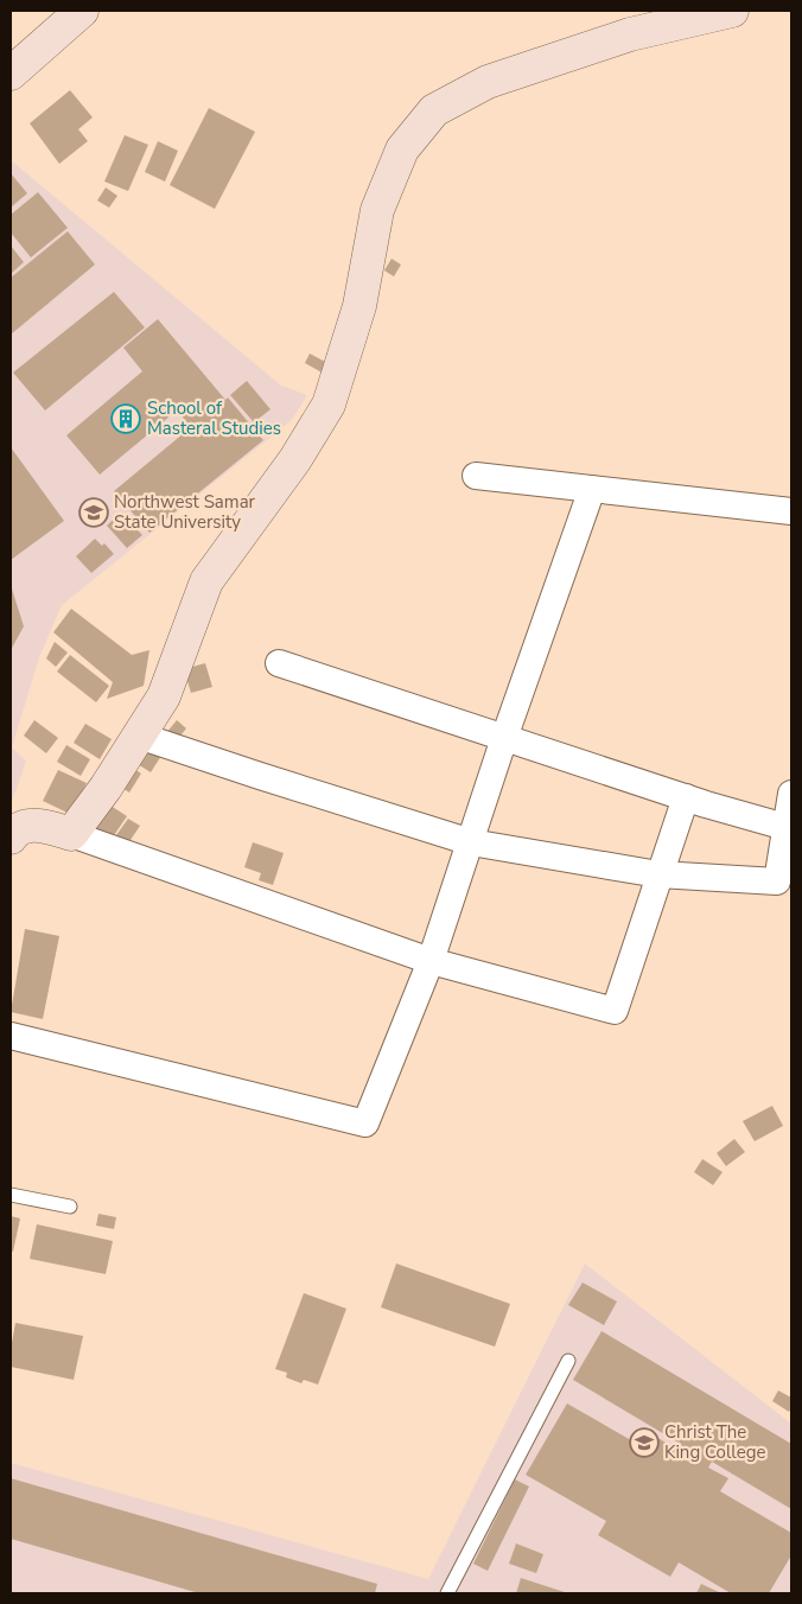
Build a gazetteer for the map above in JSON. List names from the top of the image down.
{
  "places": {
    "building": ["School of Masteral Studies"],
    "school or university": ["Northwest Samar State University", "Christ The King College"]
  }
}
